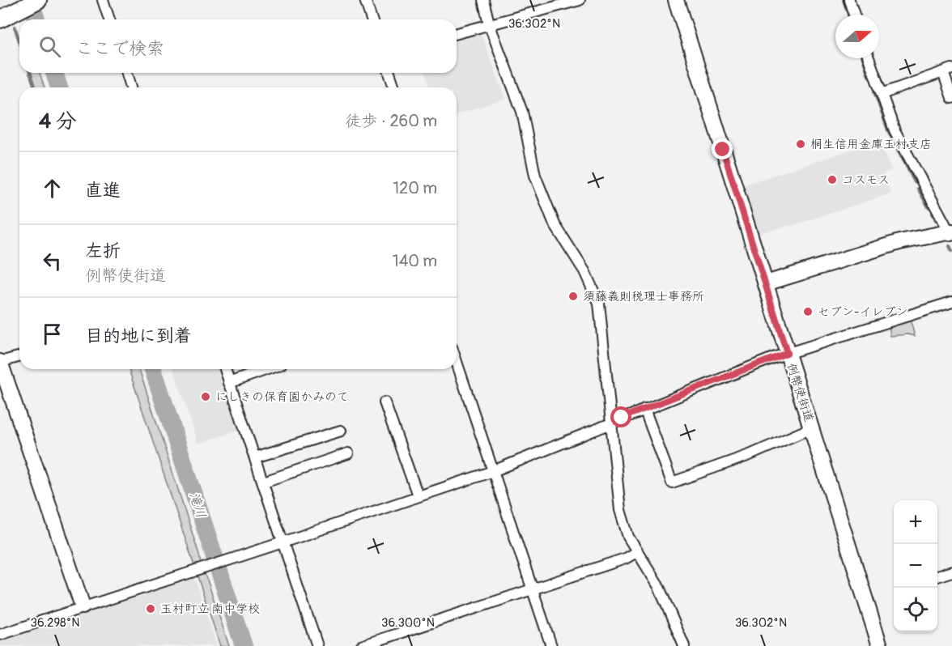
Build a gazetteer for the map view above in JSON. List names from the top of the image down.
{
  "streets": {
    "main road": ["例幣使街道"]
  },
  "water": ["滝川"],
  "places": [
    "桐生信用金庫玉村支店",
    "コスモス",
    "須藤義則税理士事務所",
    "セブン-イレブン",
    "にしきの保育園かみのて",
    "玉村町立 南中学校"
  ],
  "north": "right",
  "page": {
    "search": "ここで検索",
    "heading": ["4 分", "徒歩 · 260 m"],
    "list": [
      ["直進", "120 m"],
      ["左折", "例幣使街道", "140 m"],
      "目的地に到着"
    ],
    "map_buttons": ["+", "−"]
  },
  "coordinates": ["36.302°N", "36.298°N", "36.300°N"]
}
